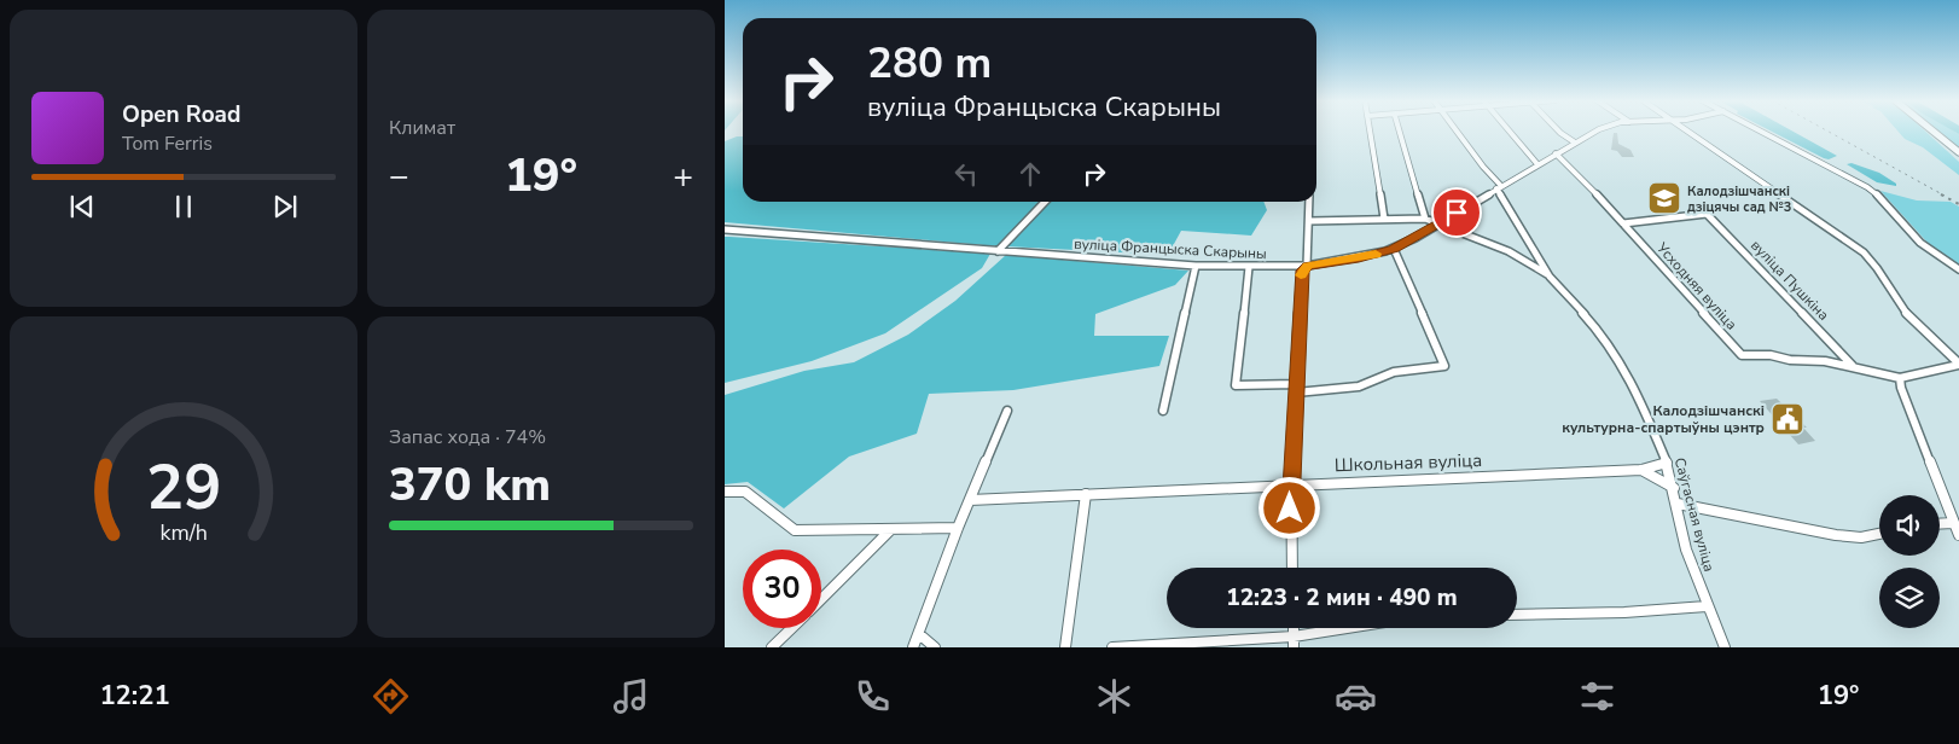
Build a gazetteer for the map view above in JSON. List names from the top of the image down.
{
  "streets": {
    "street": [
      "вуліца Францыска Скарыны",
      "вуліца Пушкіна",
      "Усходняя вуліца",
      "Школьная вуліца",
      "Саўгасная вуліца"
    ]
  },
  "crossings": [
    ["вуліца Францыска Скарыны", "Усходняя вуліца"],
    ["вуліца Францыска Скарыны", "Саўгасная вуліца"],
    ["вуліца Пушкіна", "Усходняя вуліца"],
    ["Школьная вуліца", "Саўгасная вуліца"]
  ],
  "places": {
    "school or university": ["Калодзішчанскі дзіцячы сад №3"],
    "public building": ["Калодзішчанскі культурна-спартыўны цэнтр"]
  },
  "page": {
    "tile": [
      "Климат",
      ["Запас хода · 74%", "370 km"]
    ],
    "turn": ["280 m", "вуліца Францыска Скарыны"],
    "song": ["Open Road", "Tom Ferris"],
    "heat": ["−", "19°", "+"],
    "limit": "30",
    "trip": "12:23 · 2 мин · 490 m",
    "tabs": ["12:21", "19°"],
    "gauge": ["29", "km/h"]
  }
}
